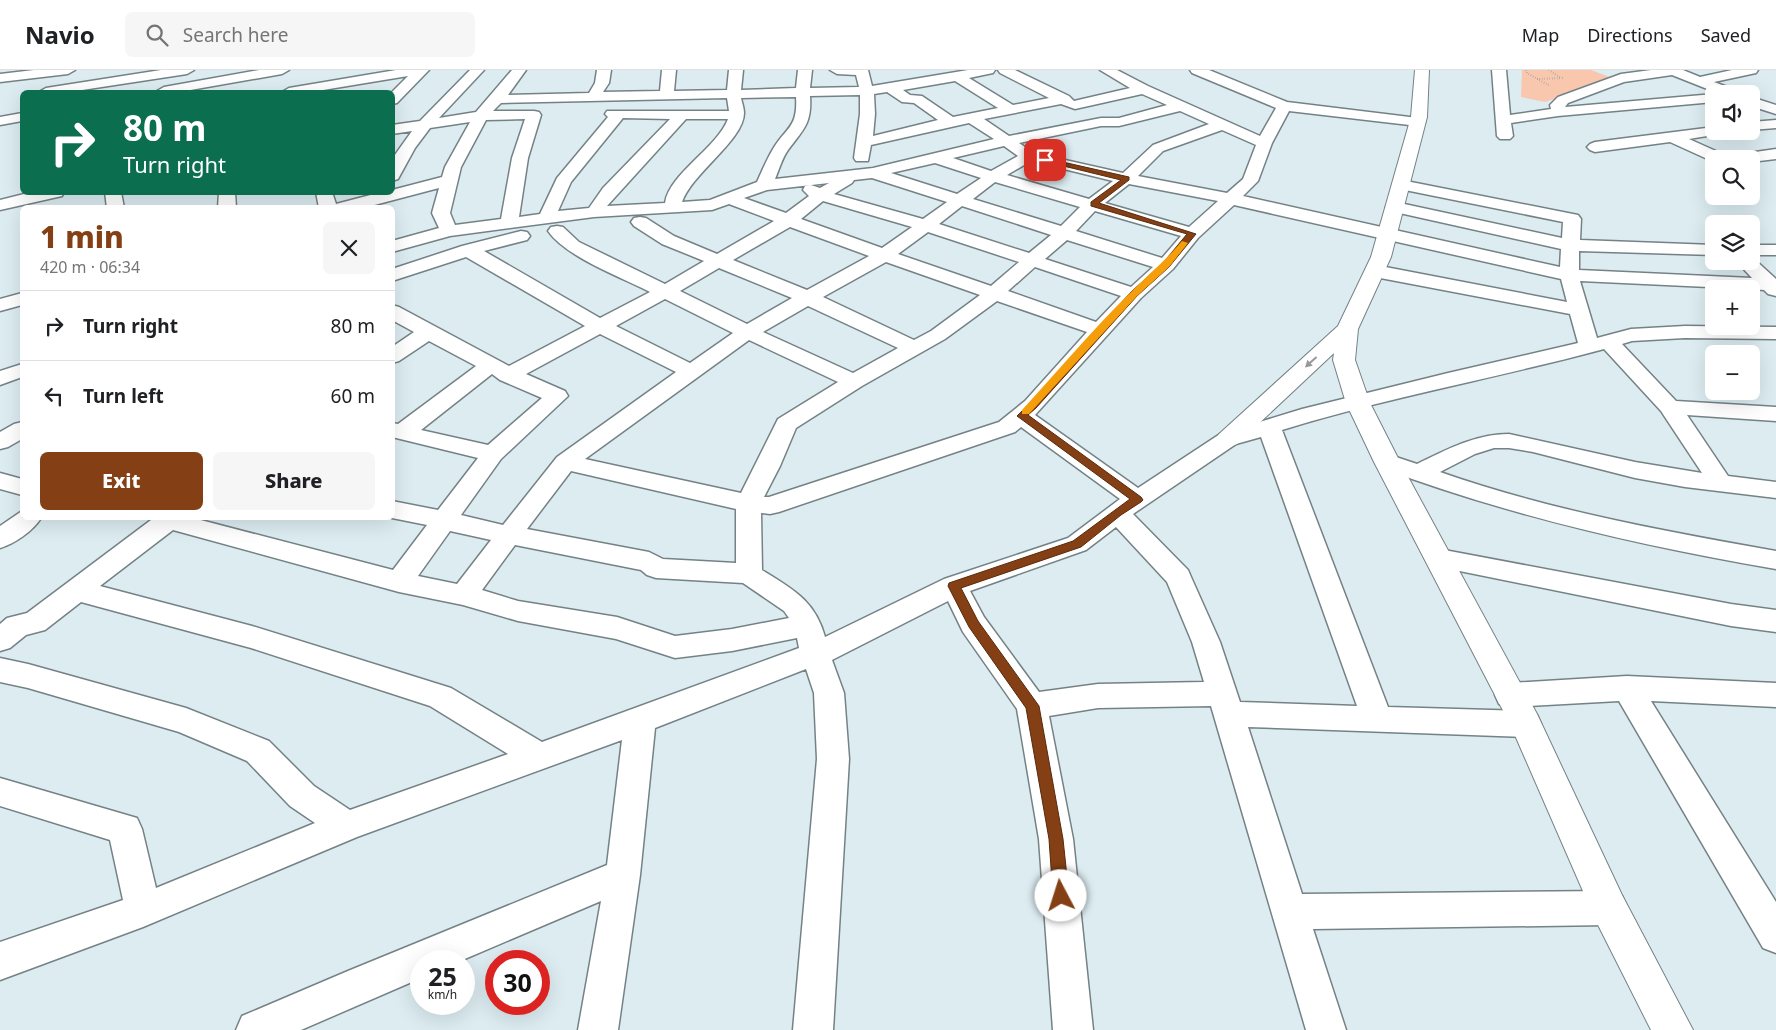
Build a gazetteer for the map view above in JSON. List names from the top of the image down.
{
  "page": {
    "header": "Navio",
    "search": "Search here",
    "nav": ["Map", "Directions", "Saved"],
    "map_buttons": ["+", "−"],
    "turn": ["80 m", "Turn right"],
    "heading": ["1 min", "420 m · 06:34"],
    "list": [
      {
        "name": "Turn right",
        "value": "80 m"
      },
      {
        "name": "Turn left",
        "value": "60 m"
      }
    ],
    "buttons": ["Exit", "Share"],
    "speed": "25 km/h",
    "limit": "30"
  }
}
